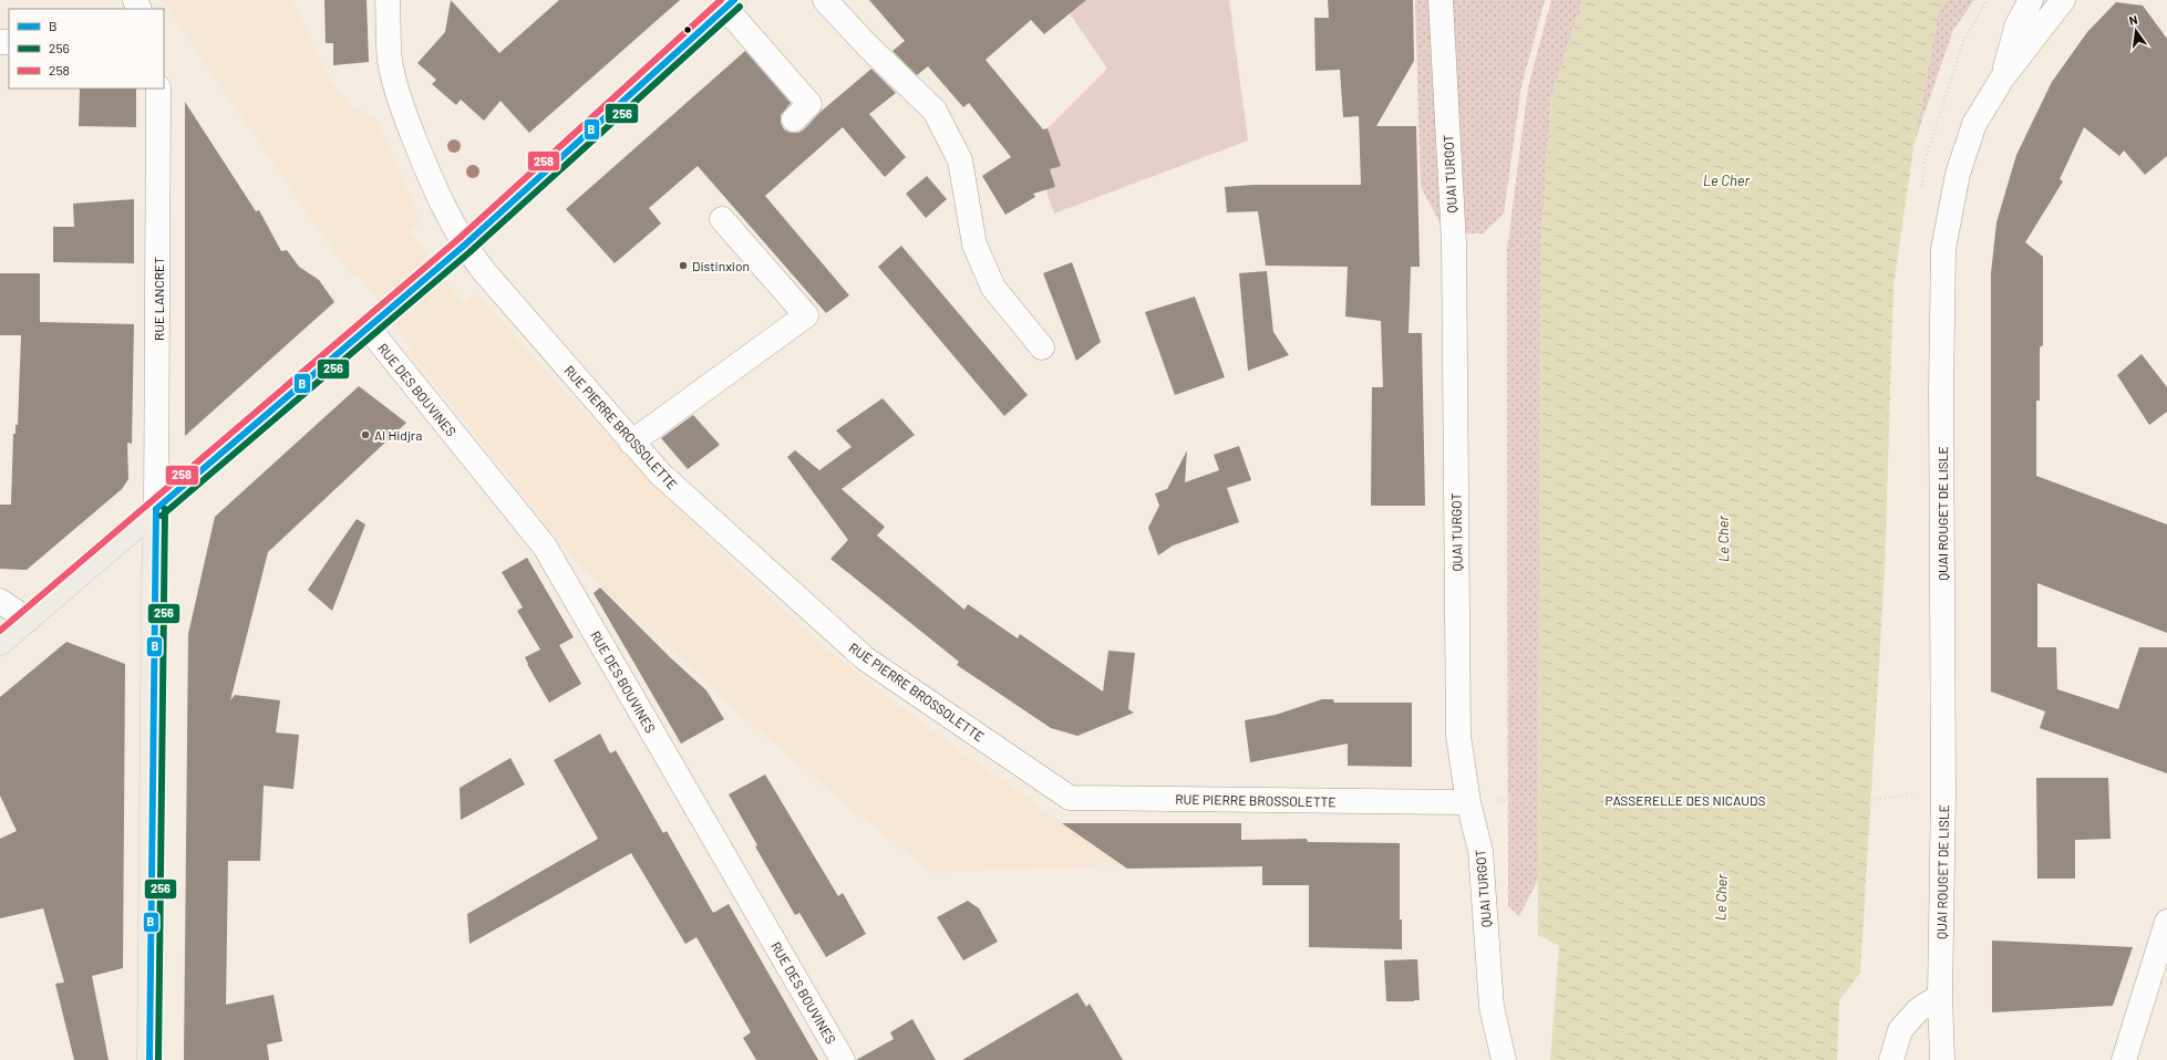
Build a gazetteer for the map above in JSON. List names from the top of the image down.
{
  "streets": {
    "street": [
      "QUAI TURGOT",
      "RUE LANCRET",
      "RUE DES BOUVINES",
      "RUE PIERRE BROSSOLETTE",
      "QUAI ROUGET DE LISLE"
    ],
    "path": ["PASSERELLE DES NICAUDS"]
  },
  "crossings": [
    ["QUAI TURGOT", "RUE PIERRE BROSSOLETTE"],
    ["QUAI ROUGET DE LISLE", "PASSERELLE DES NICAUDS"]
  ],
  "water": ["Le Cher"],
  "places": ["Distinxion", "Al Hidjra"],
  "lines": ["transit line B", "transit line 258", "transit line 256"],
  "legend": ["B", "256", "258"],
  "north": "top"
}
